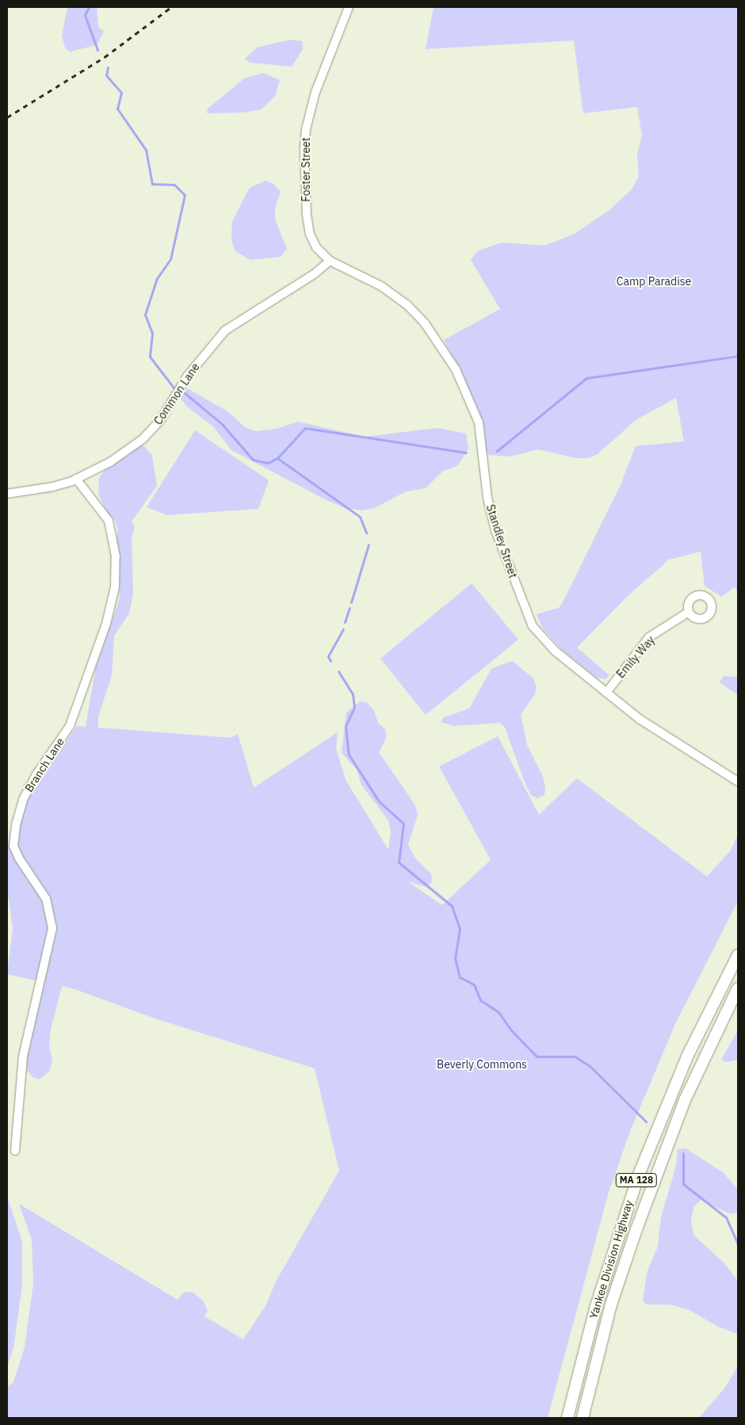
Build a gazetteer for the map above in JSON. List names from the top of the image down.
{
  "streets": {
    "highway": ["MA 128", "Yankee Division Highway"],
    "street": [
      "Foster Street",
      "Common Lane",
      "Standley Street",
      "Emily Way",
      "Branch Lane"
    ]
  },
  "crossings": [
    ["Foster Street", "Common Lane"],
    ["Foster Street", "Standley Street"],
    ["Common Lane", "Standley Street"],
    ["Common Lane", "Branch Lane"],
    ["Standley Street", "Emily Way"]
  ],
  "parks": ["Camp Paradise", "Beverly Commons"]
}
